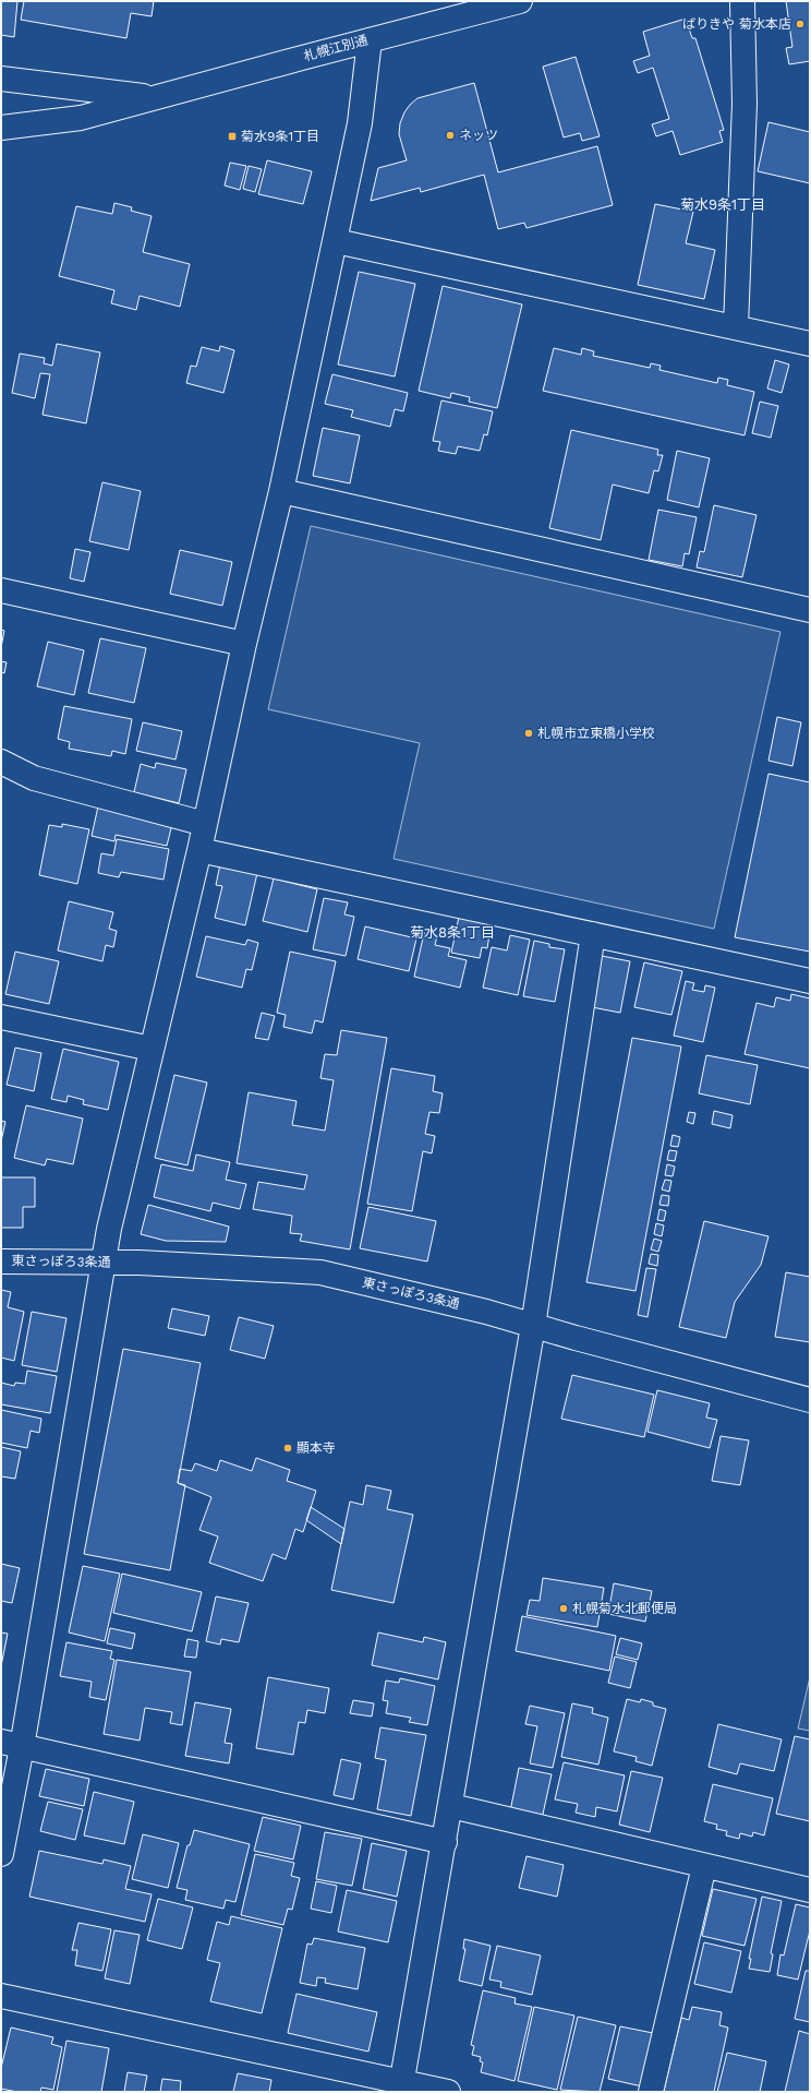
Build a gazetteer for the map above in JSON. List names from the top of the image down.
{
  "streets": {
    "main road": ["札幌江別通", "東さっぽろ3条通"]
  },
  "districts": ["菊水9条1丁目", "菊水8条1丁目"],
  "places": {
    "other": [
      "ばりきや 菊水本店",
      "ネッツ",
      "札幌市立東橋小学校",
      "顯本寺",
      "札幌菊水北郵便局"
    ],
    "transit": ["菊水9条1丁目"]
  }
}
